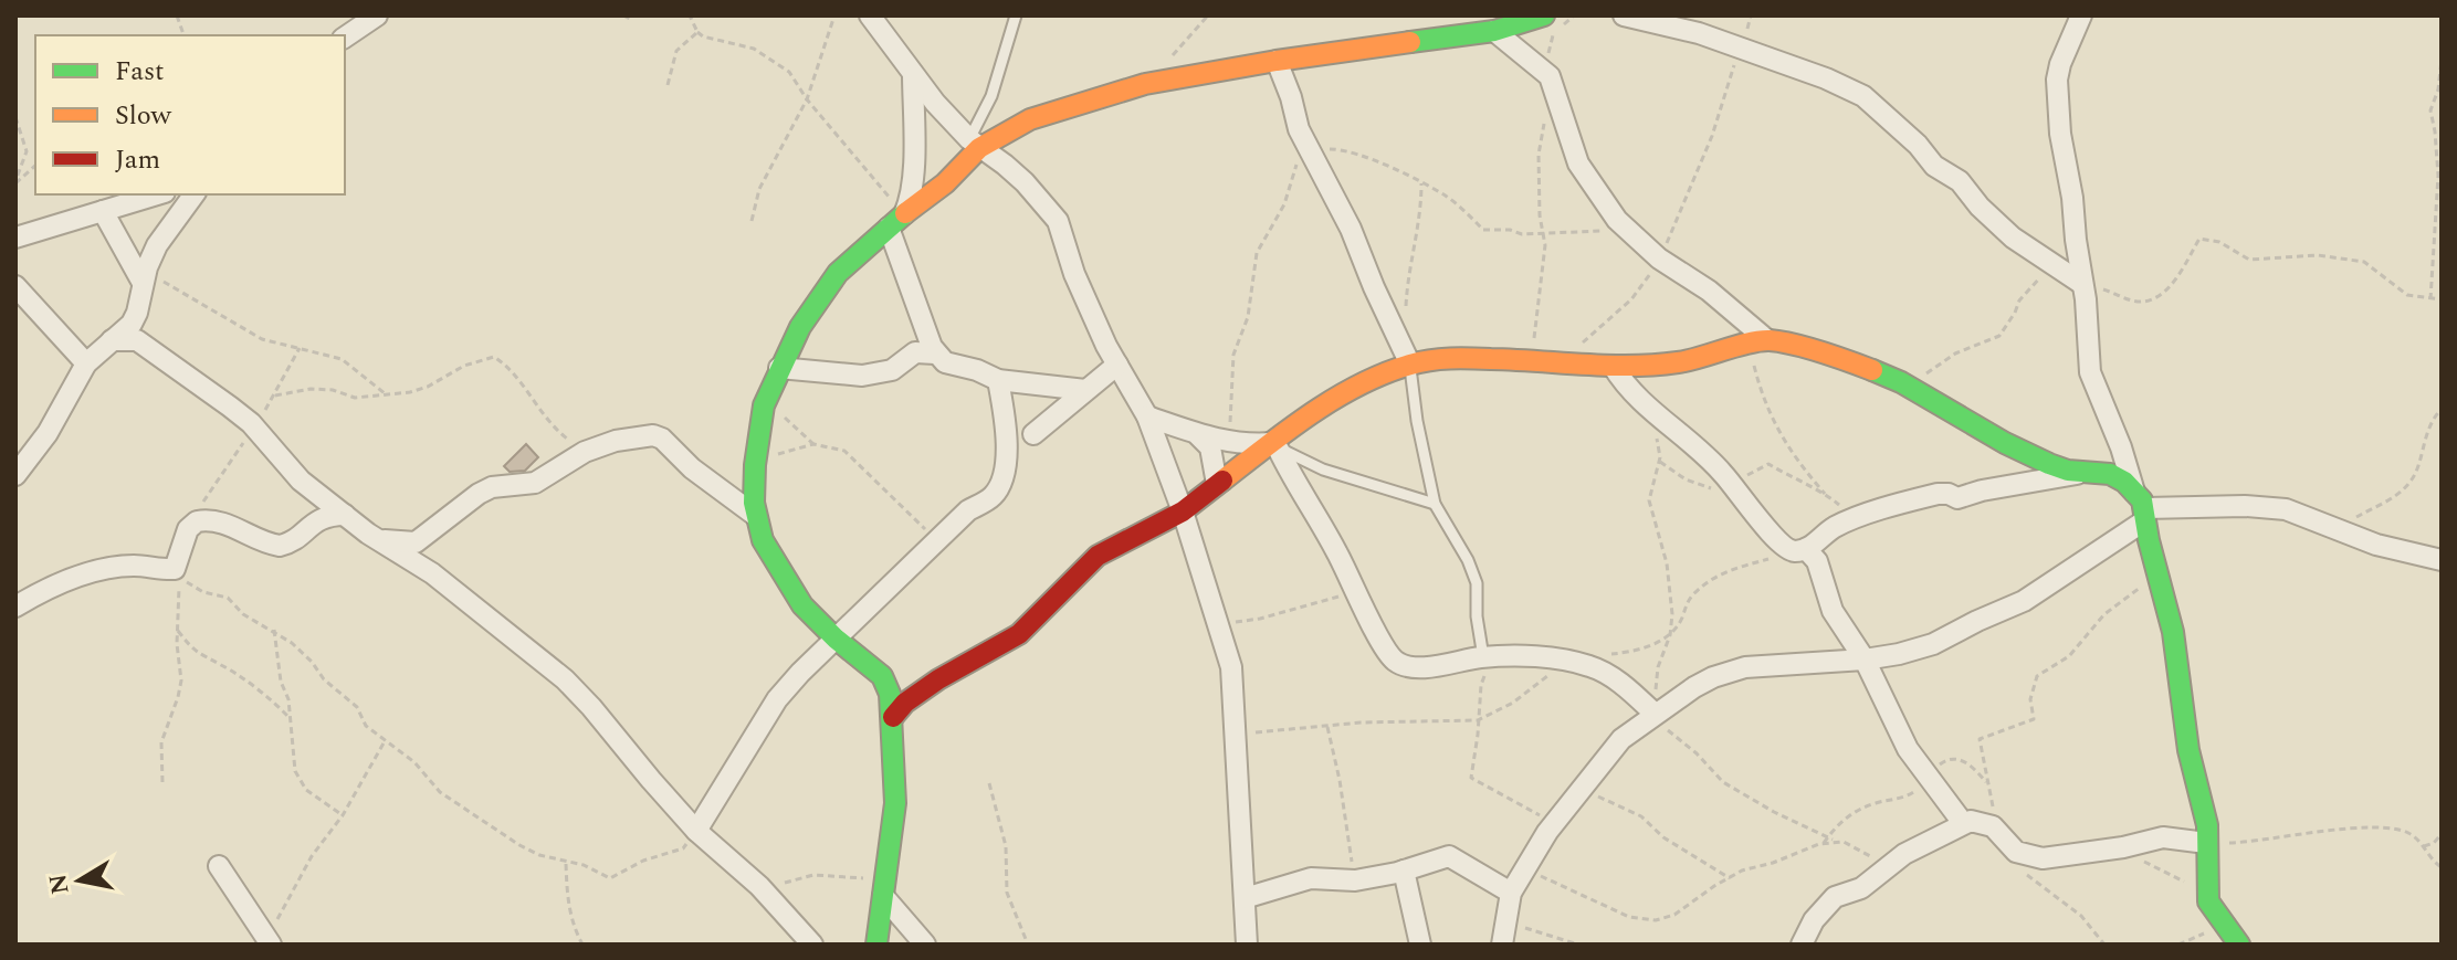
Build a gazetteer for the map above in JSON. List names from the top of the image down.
{
  "legend": ["Fast", "Slow", "Jam"],
  "north": "left"
}
